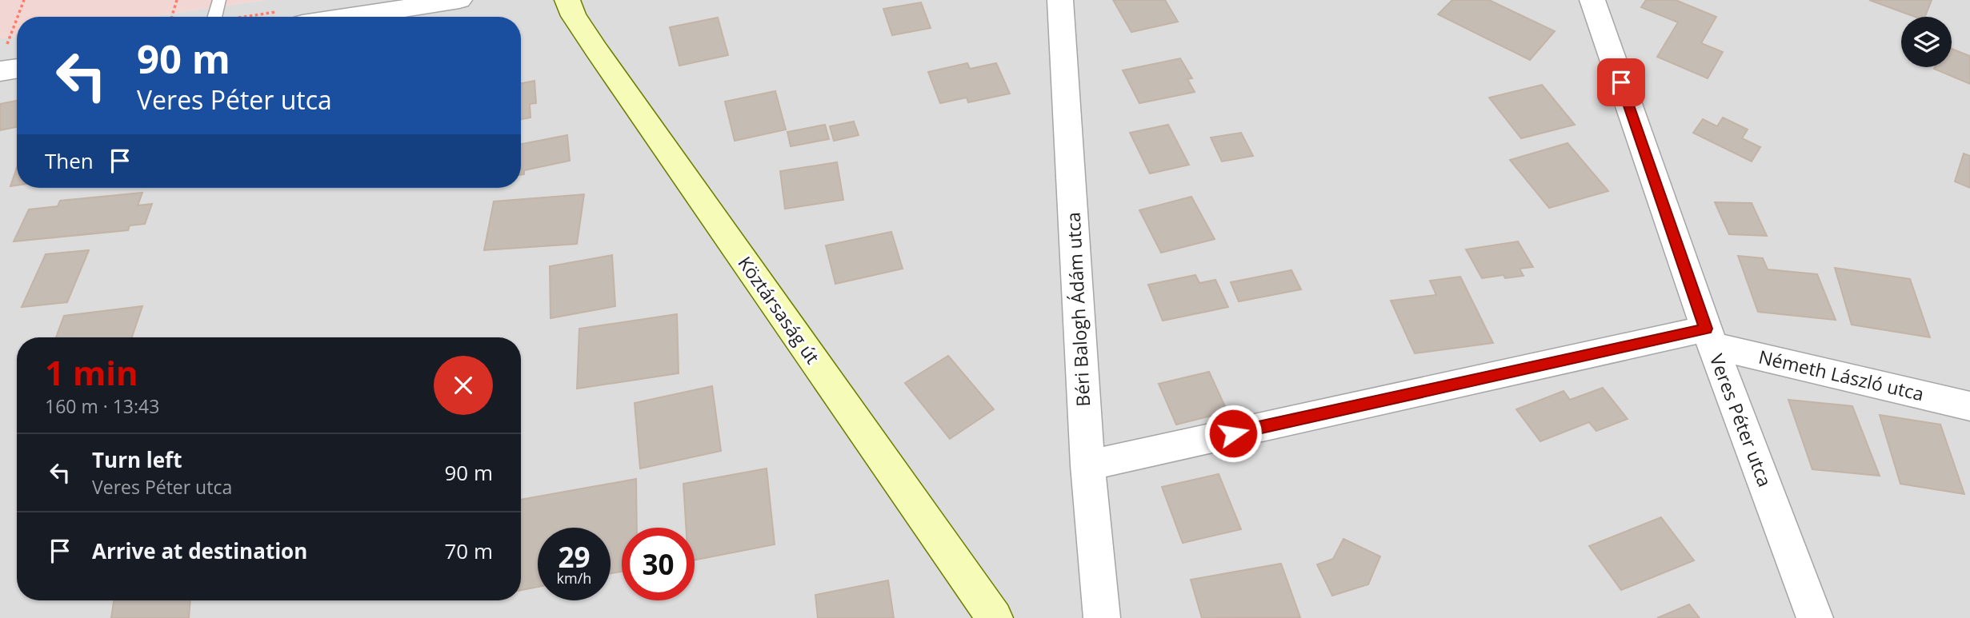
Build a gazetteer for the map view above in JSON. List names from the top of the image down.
{
  "streets": {
    "main road": ["Köztársaság út"],
    "street": ["Béri Balogh Ádám utca", "Németh László utca", "Veres Péter utca"]
  },
  "crossings": [
    ["Béri Balogh Ádám utca", "Németh László utca"],
    ["Németh László utca", "Veres Péter utca"]
  ],
  "page": {
    "turn": ["90 m", "Veres Péter utca"],
    "then": "Then",
    "heading": ["1 min", "160 m · 13:43"],
    "list": [
      {
        "name": "Turn left",
        "note": "Veres Péter utca",
        "value": "90 m"
      },
      {
        "name": "Arrive at destination",
        "value": "70 m"
      }
    ],
    "speed": "29 km/h",
    "limit": "30"
  }
}
